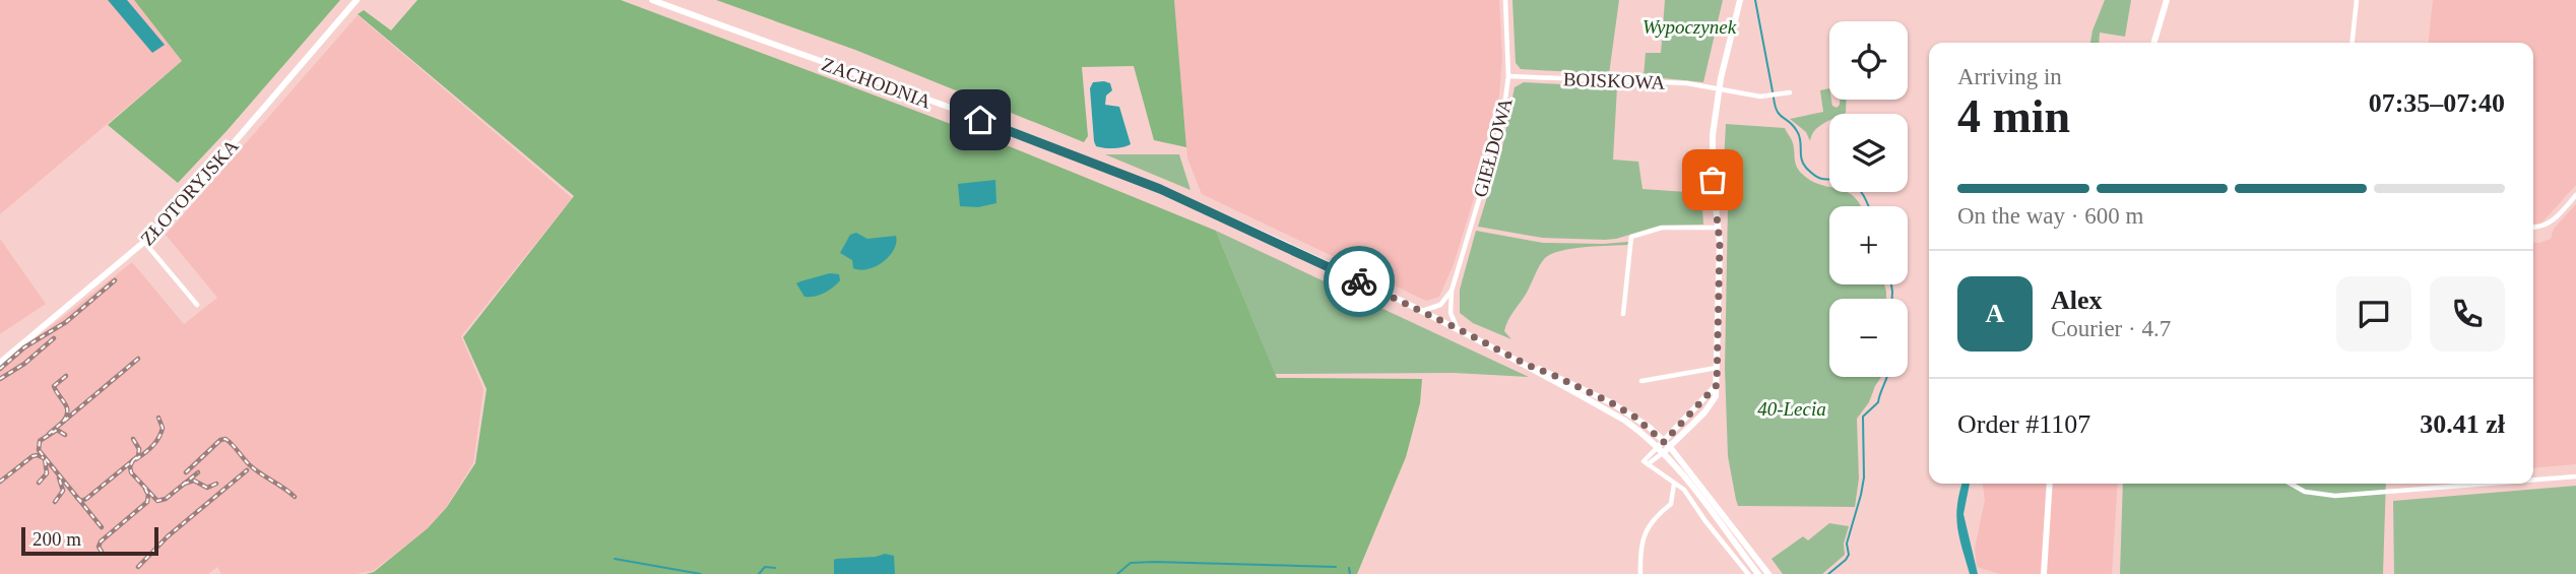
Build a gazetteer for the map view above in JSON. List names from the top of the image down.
{
  "streets": {
    "main road": ["ZACHODNIA", "ZŁOTORYJSKA"],
    "street": ["BOISKOWA", "GIEŁDOWA"]
  },
  "crossings": [
    ["BOISKOWA", "GIEŁDOWA"],
    ["ZACHODNIA", "GIEŁDOWA"]
  ],
  "parks": ["Wypoczynek", "40-Lecia"],
  "scale_bar": "200 m",
  "page": {
    "map_buttons": ["+", "−"],
    "heading": ["4 min", "Arriving in", "07:35–07:40"],
    "panel": [
      "Alex",
      "Courier · 4.7",
      "Order #1107",
      "30.41 zł"
    ],
    "bar": "On the way · 600 m",
    "round": "A",
    "scale": "200 m"
  }
}
